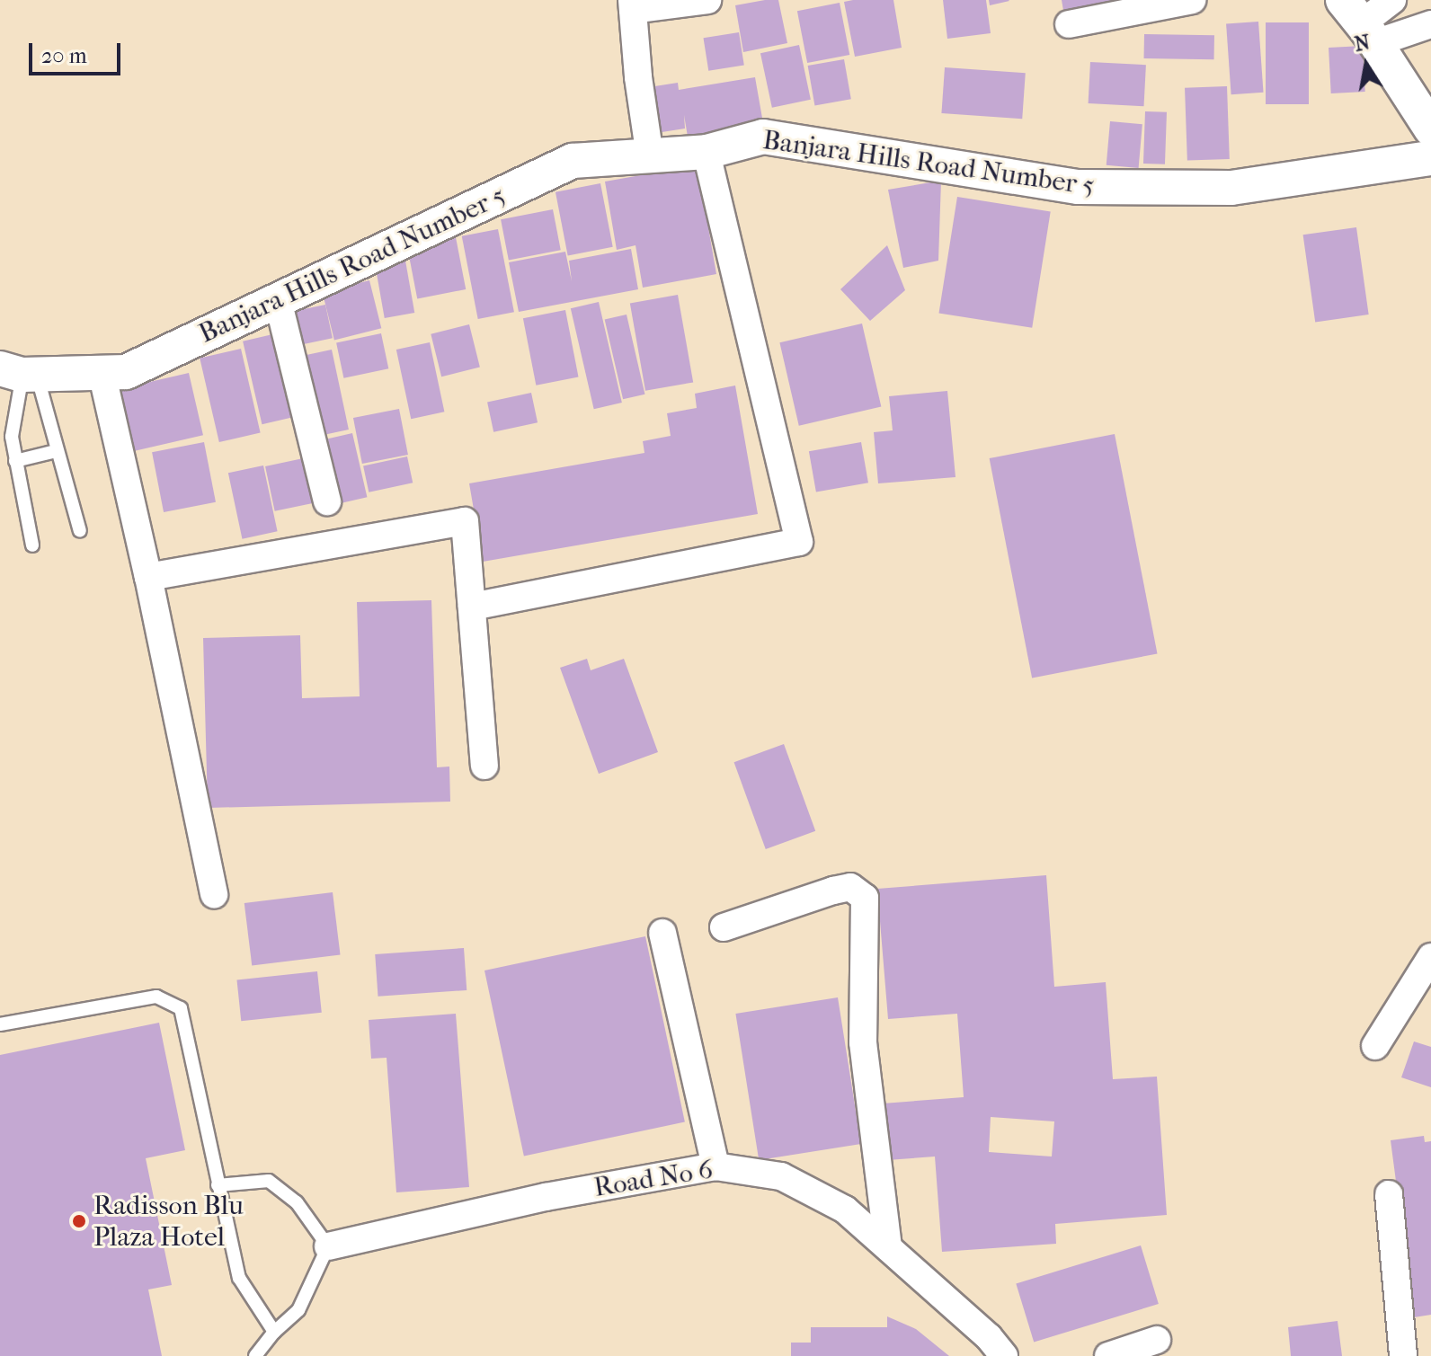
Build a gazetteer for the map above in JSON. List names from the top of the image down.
{
  "streets": {
    "street": ["Banjara Hills Road Number 5", "Road No 6"]
  },
  "places": ["Radisson Blu Plaza Hotel"],
  "scale_bar": "20 m",
  "north": "top"
}
